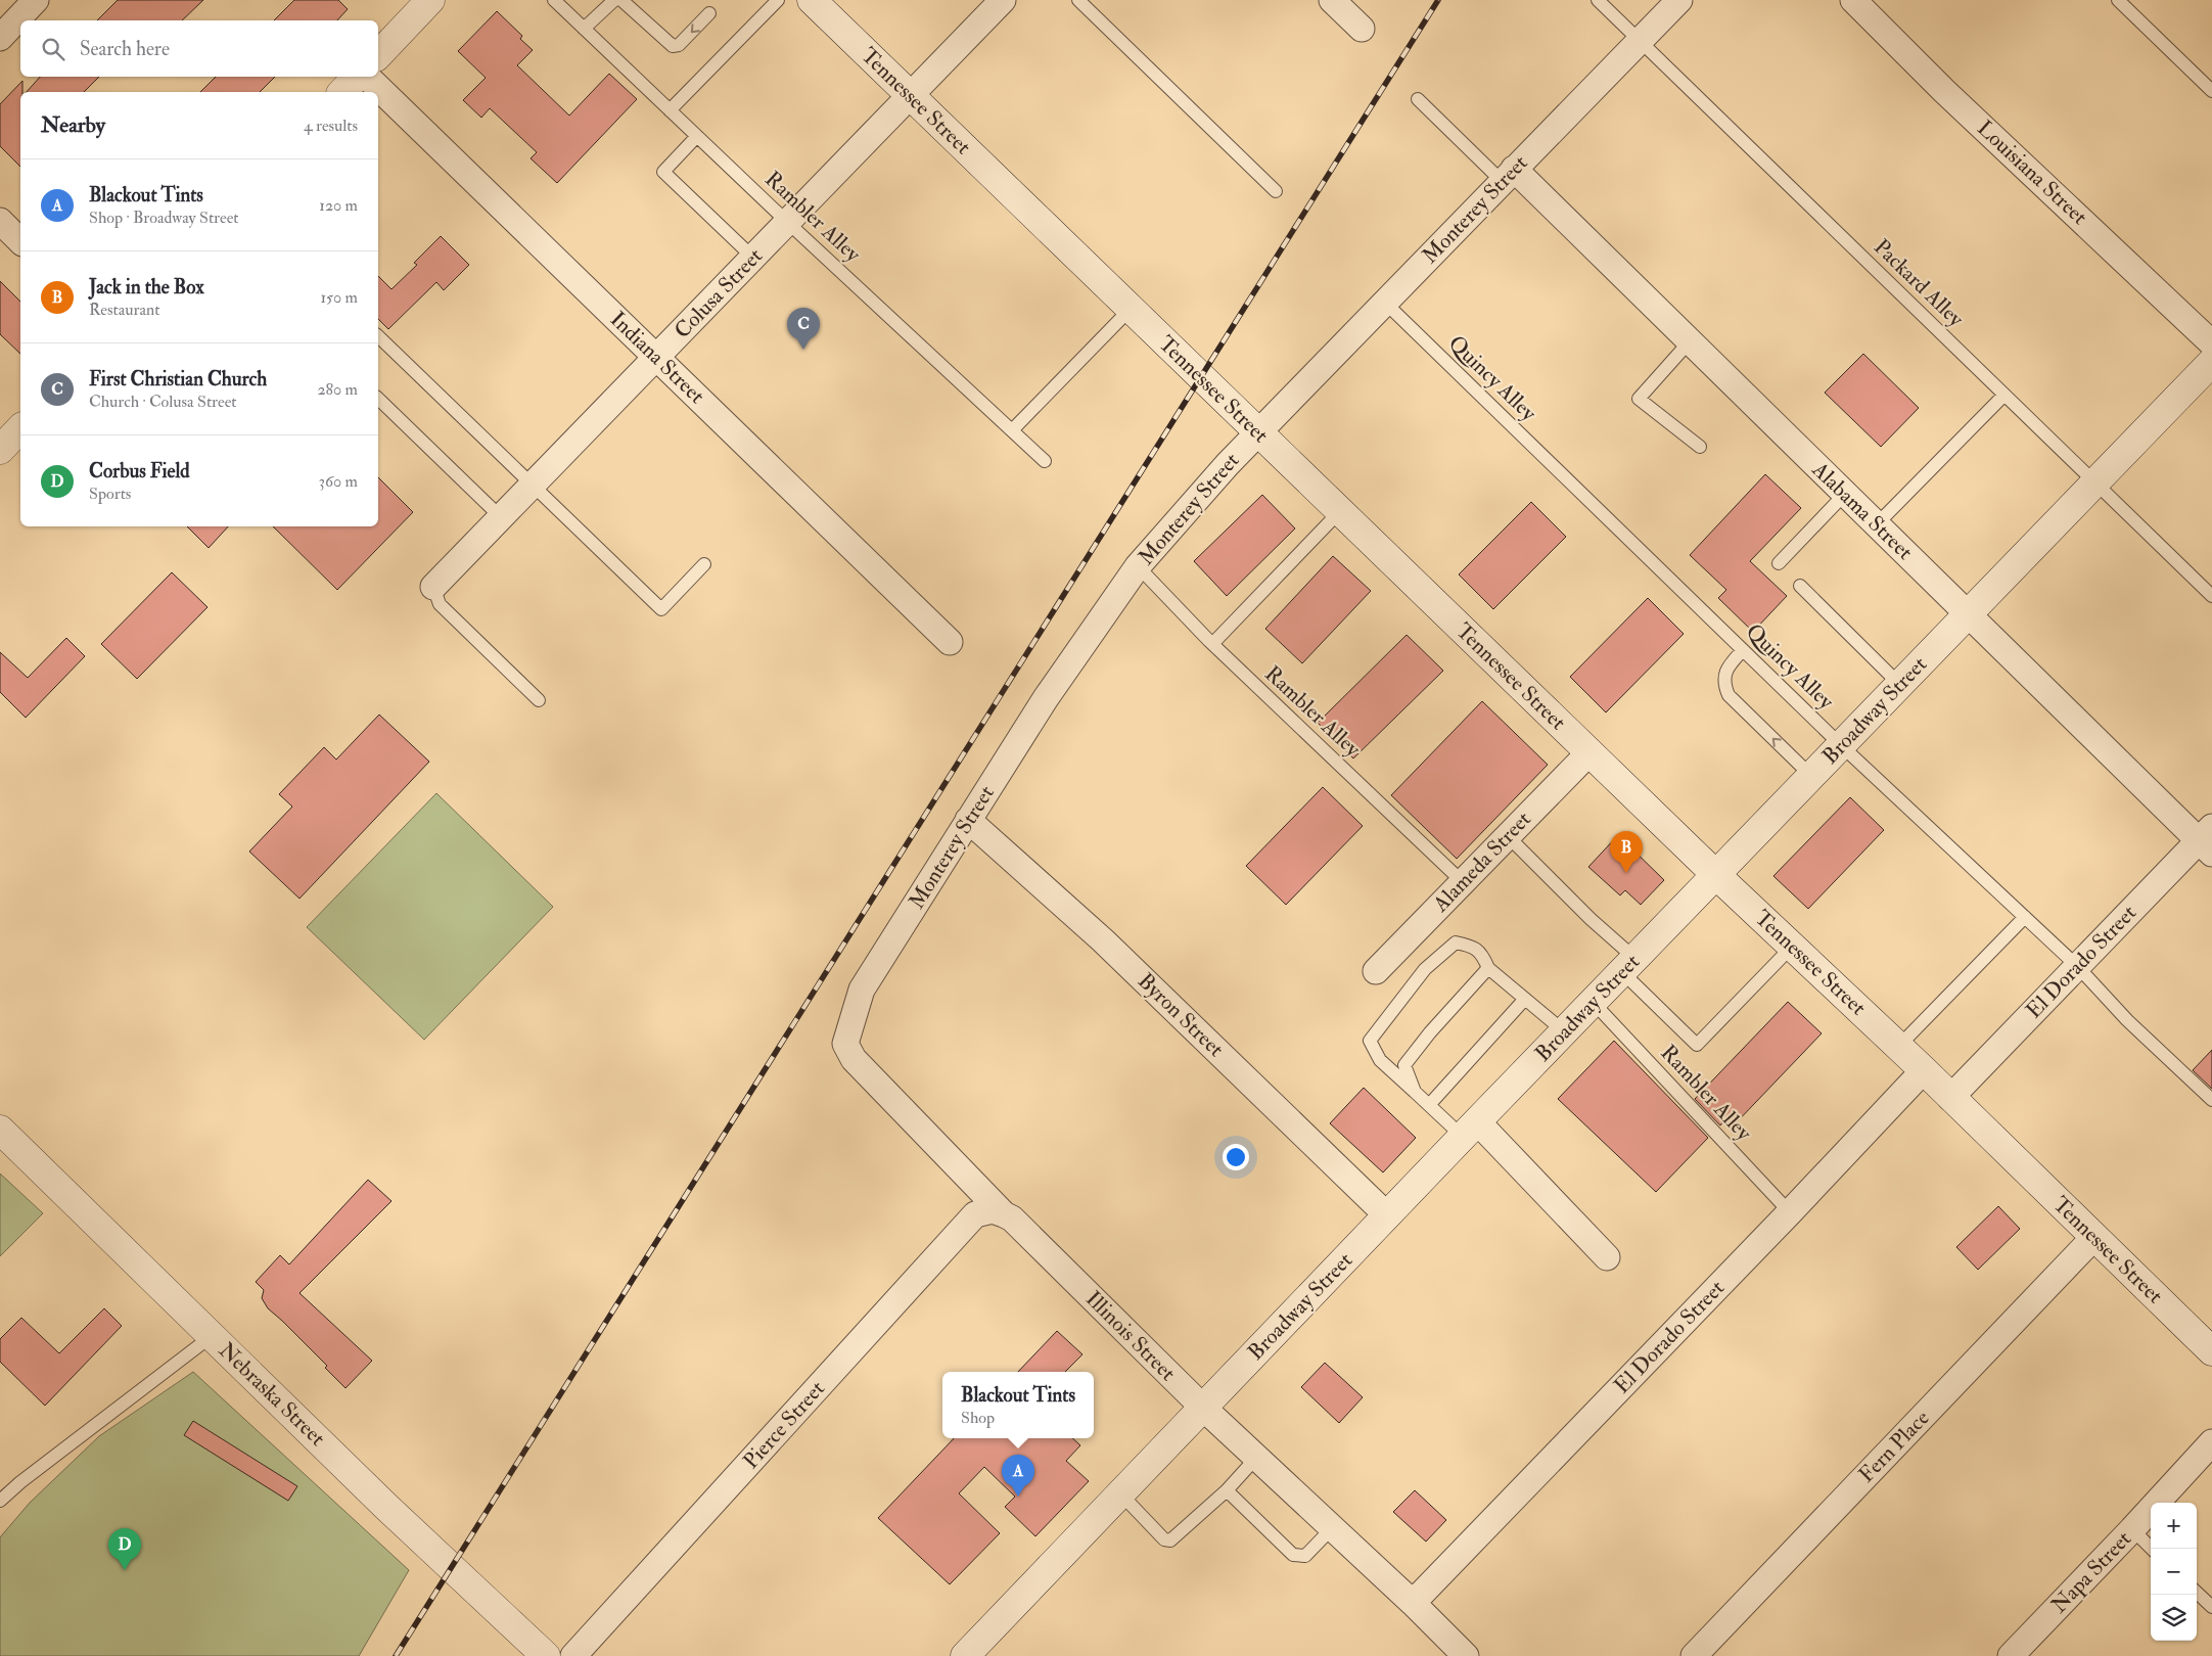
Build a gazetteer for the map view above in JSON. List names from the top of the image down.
{
  "streets": {
    "main road": ["Tennessee Street", "Broadway Street", "Nebraska Street"],
    "street": [
      "Louisiana Street",
      "Monterey Street",
      "Colusa Street",
      "Indiana Street",
      "Alabama Street",
      "Alameda Street",
      "El Dorado Street",
      "Byron Street",
      "Illinois Street",
      "Pierce Street",
      "Fern Place",
      "Napa Street"
    ],
    "lane": ["Rambler Alley", "Packard Alley", "Quincy Alley"]
  },
  "crossings": [
    ["Tennessee Street", "Monterey Street"],
    ["Tennessee Street", "Colusa Street"],
    ["Tennessee Street", "Broadway Street"],
    ["Tennessee Street", "Alameda Street"],
    ["Tennessee Street", "El Dorado Street"],
    ["Tennessee Street", "Fern Place"],
    ["Monterey Street", "Rambler Alley"],
    ["Monterey Street", "Packard Alley"],
    ["Monterey Street", "Quincy Alley"],
    ["Monterey Street", "Alabama Street"],
    ["Monterey Street", "Byron Street"],
    ["Monterey Street", "Illinois Street"],
    ["Rambler Alley", "Colusa Street"],
    ["Rambler Alley", "Broadway Street"],
    ["Rambler Alley", "Alameda Street"],
    ["Rambler Alley", "El Dorado Street"],
    ["Packard Alley", "Broadway Street"],
    ["Colusa Street", "Indiana Street"],
    ["Quincy Alley", "Broadway Street"],
    ["Quincy Alley", "El Dorado Street"],
    ["Alabama Street", "Broadway Street"],
    ["Alabama Street", "El Dorado Street"],
    ["Broadway Street", "Byron Street"],
    ["Broadway Street", "Illinois Street"],
    ["El Dorado Street", "Illinois Street"],
    ["Illinois Street", "Pierce Street"]
  ],
  "page": {
    "search": "Search here",
    "heading": ["Nearby", "4 results"],
    "list": [
      {
        "mark": "A",
        "name": "Blackout Tints",
        "note": "Shop · Broadway Street",
        "value": "120 m"
      },
      {
        "mark": "B",
        "name": "Jack in the Box",
        "note": "Restaurant",
        "value": "150 m"
      },
      {
        "mark": "C",
        "name": "First Christian Church",
        "note": "Church · Colusa Street",
        "value": "280 m"
      },
      {
        "mark": "D",
        "name": "Corbus Field",
        "note": "Sports",
        "value": "360 m"
      }
    ],
    "pins": [
      "C",
      "B",
      "A",
      "D"
    ],
    "popup": ["Blackout Tints", "Shop"],
    "map_buttons": ["+", "−"]
  }
}
